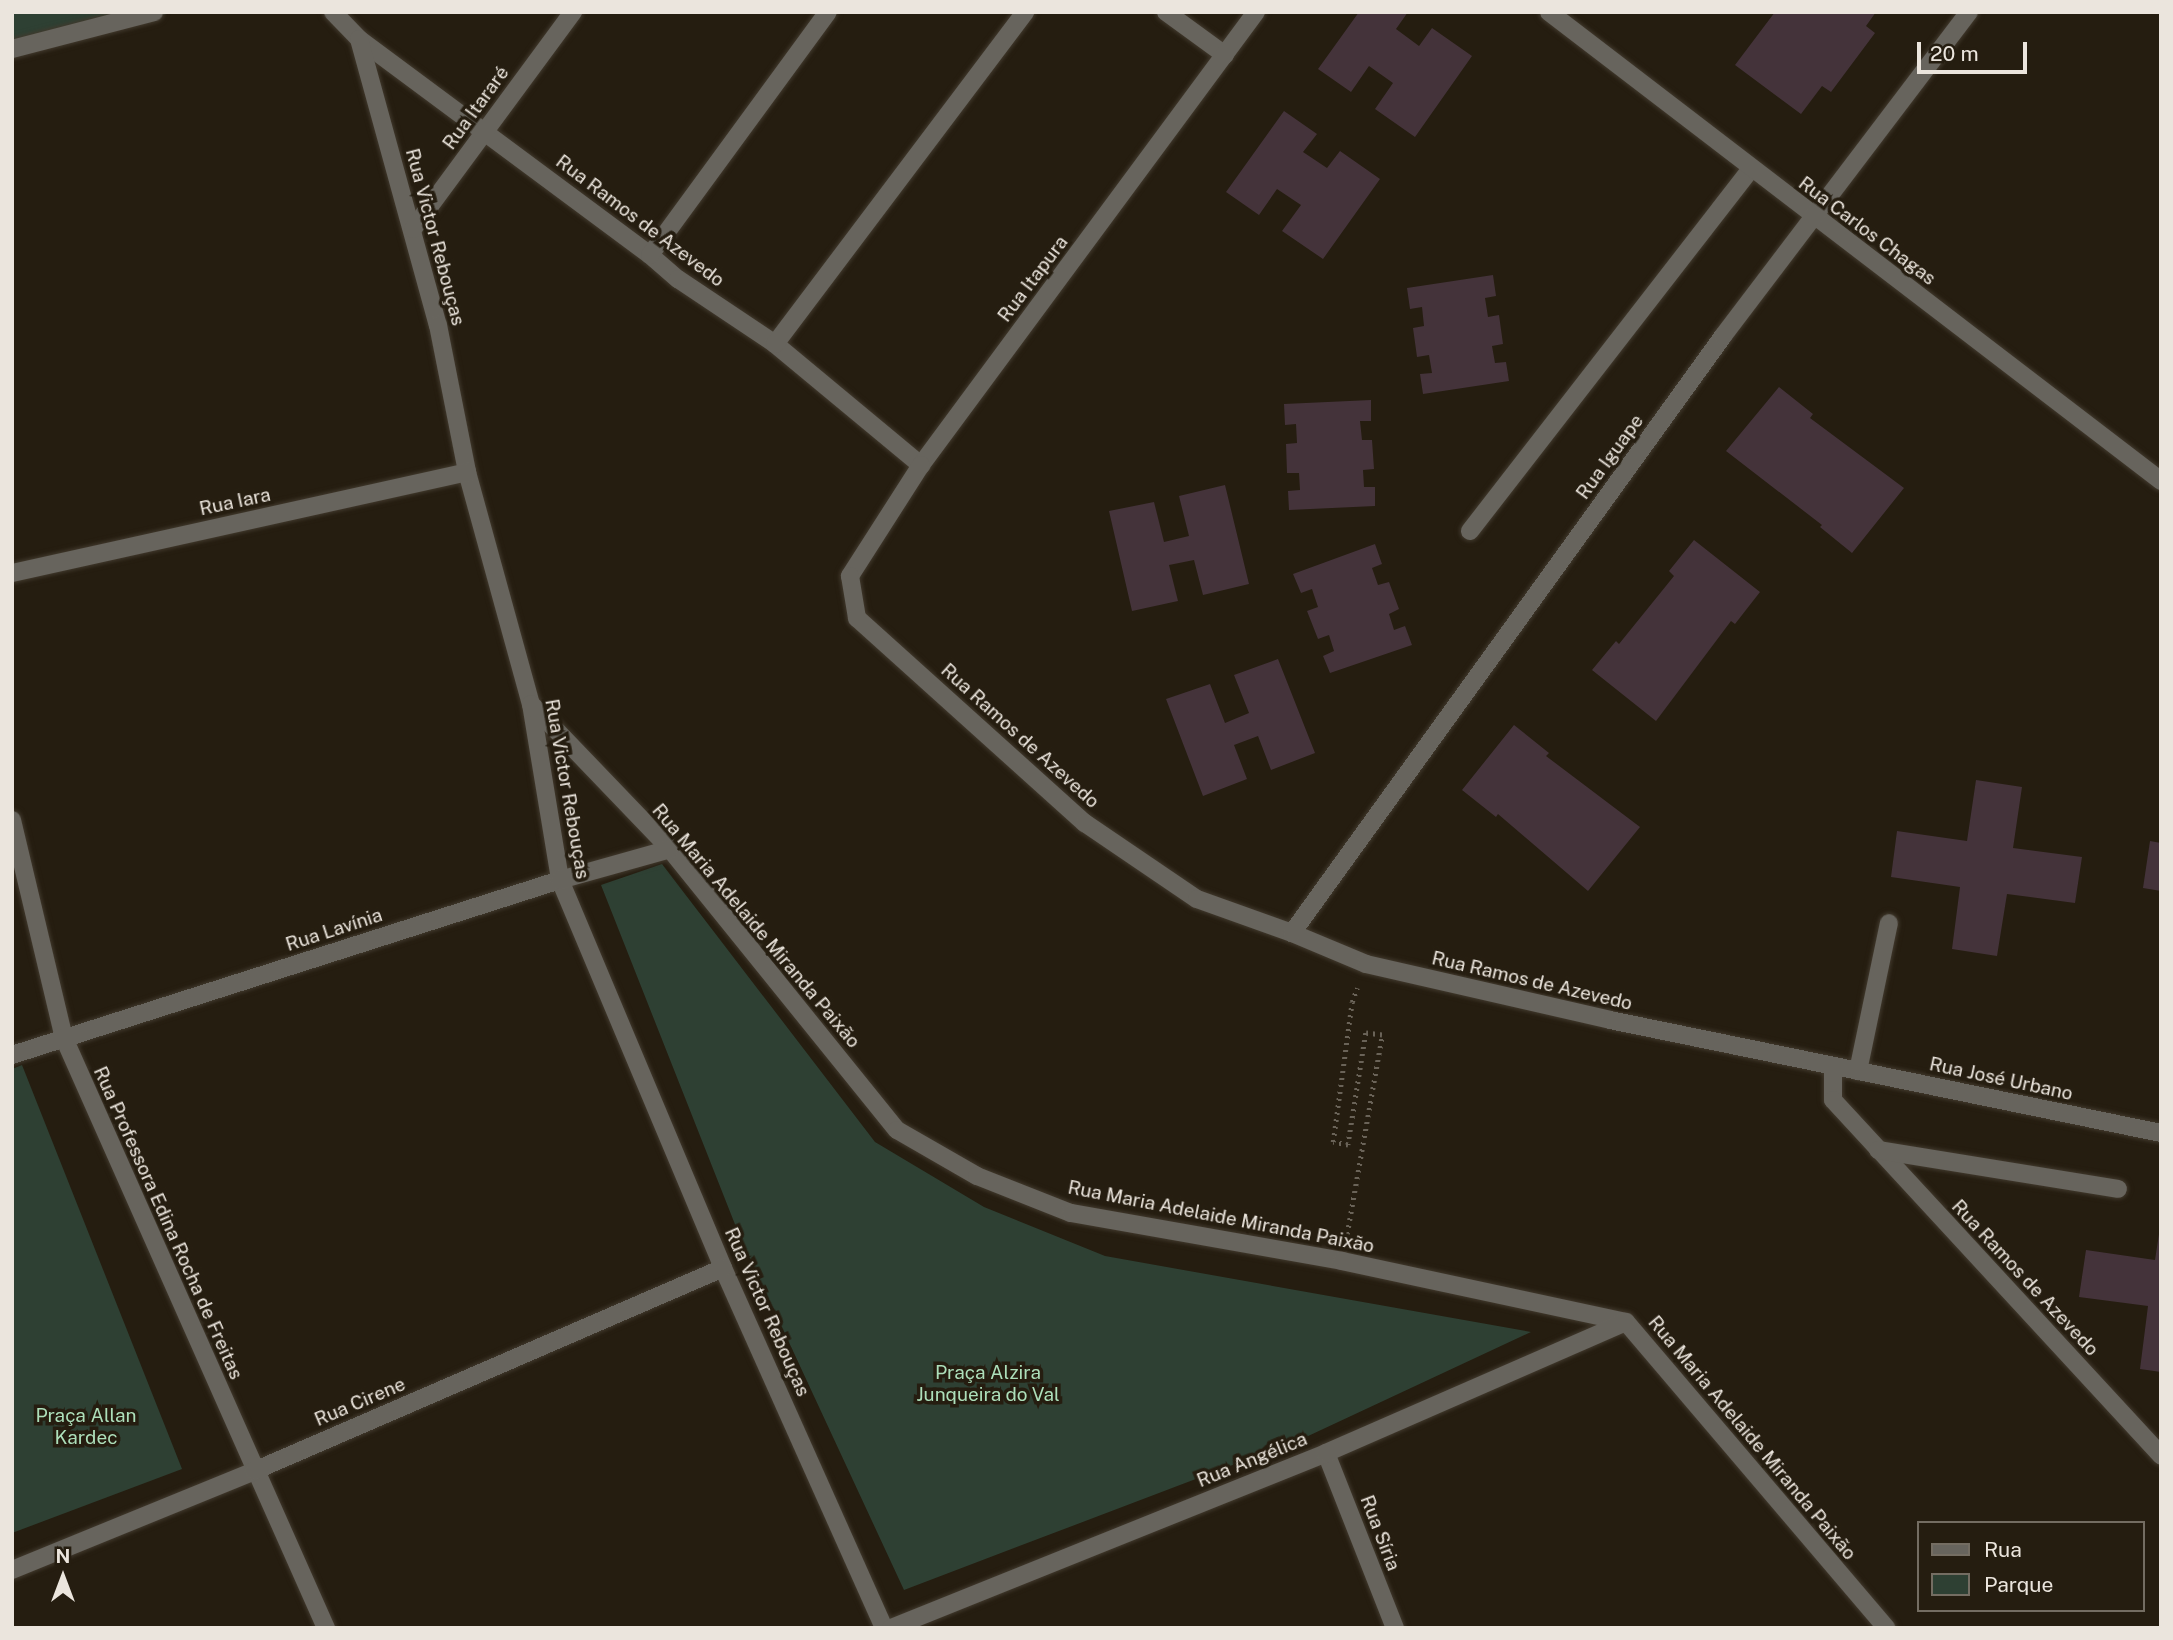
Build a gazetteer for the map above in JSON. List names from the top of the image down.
{
  "streets": {
    "street": [
      "Rua Itararé",
      "Rua Ramos de Azevedo",
      "Rua Carlos Chagas",
      "Rua Victor Rebouças",
      "Rua Itapura",
      "Rua Iguape",
      "Rua Iara",
      "Rua Maria Adelaide Miranda Paixão",
      "Rua Lavínia",
      "Rua José Urbano",
      "Rua Professora Edina Rocha de Freitas",
      "Rua Cirene",
      "Rua Angélica",
      "Rua Síria"
    ]
  },
  "crossings": [
    ["Rua Itararé", "Rua Ramos de Azevedo"],
    ["Rua Itararé", "Rua Victor Rebouças"],
    ["Rua Ramos de Azevedo", "Rua Victor Rebouças"],
    ["Rua Ramos de Azevedo", "Rua Itapura"],
    ["Rua Ramos de Azevedo", "Rua Iguape"],
    ["Rua Ramos de Azevedo", "Rua José Urbano"],
    ["Rua Carlos Chagas", "Rua Iguape"],
    ["Rua Victor Rebouças", "Rua Iara"],
    ["Rua Victor Rebouças", "Rua Maria Adelaide Miranda Paixão"],
    ["Rua Victor Rebouças", "Rua Lavínia"],
    ["Rua Victor Rebouças", "Rua Cirene"],
    ["Rua Maria Adelaide Miranda Paixão", "Rua Lavínia"],
    ["Rua Maria Adelaide Miranda Paixão", "Rua Angélica"],
    ["Rua Lavínia", "Rua Professora Edina Rocha de Freitas"],
    ["Rua Professora Edina Rocha de Freitas", "Rua Cirene"],
    ["Rua Angélica", "Rua Síria"]
  ],
  "parks": ["Praça Alzira Junqueira do Val", "Praça Allan Kardec"],
  "legend": ["Rua", "Parque"],
  "scale_bar": "20 m",
  "north": "top"
}
